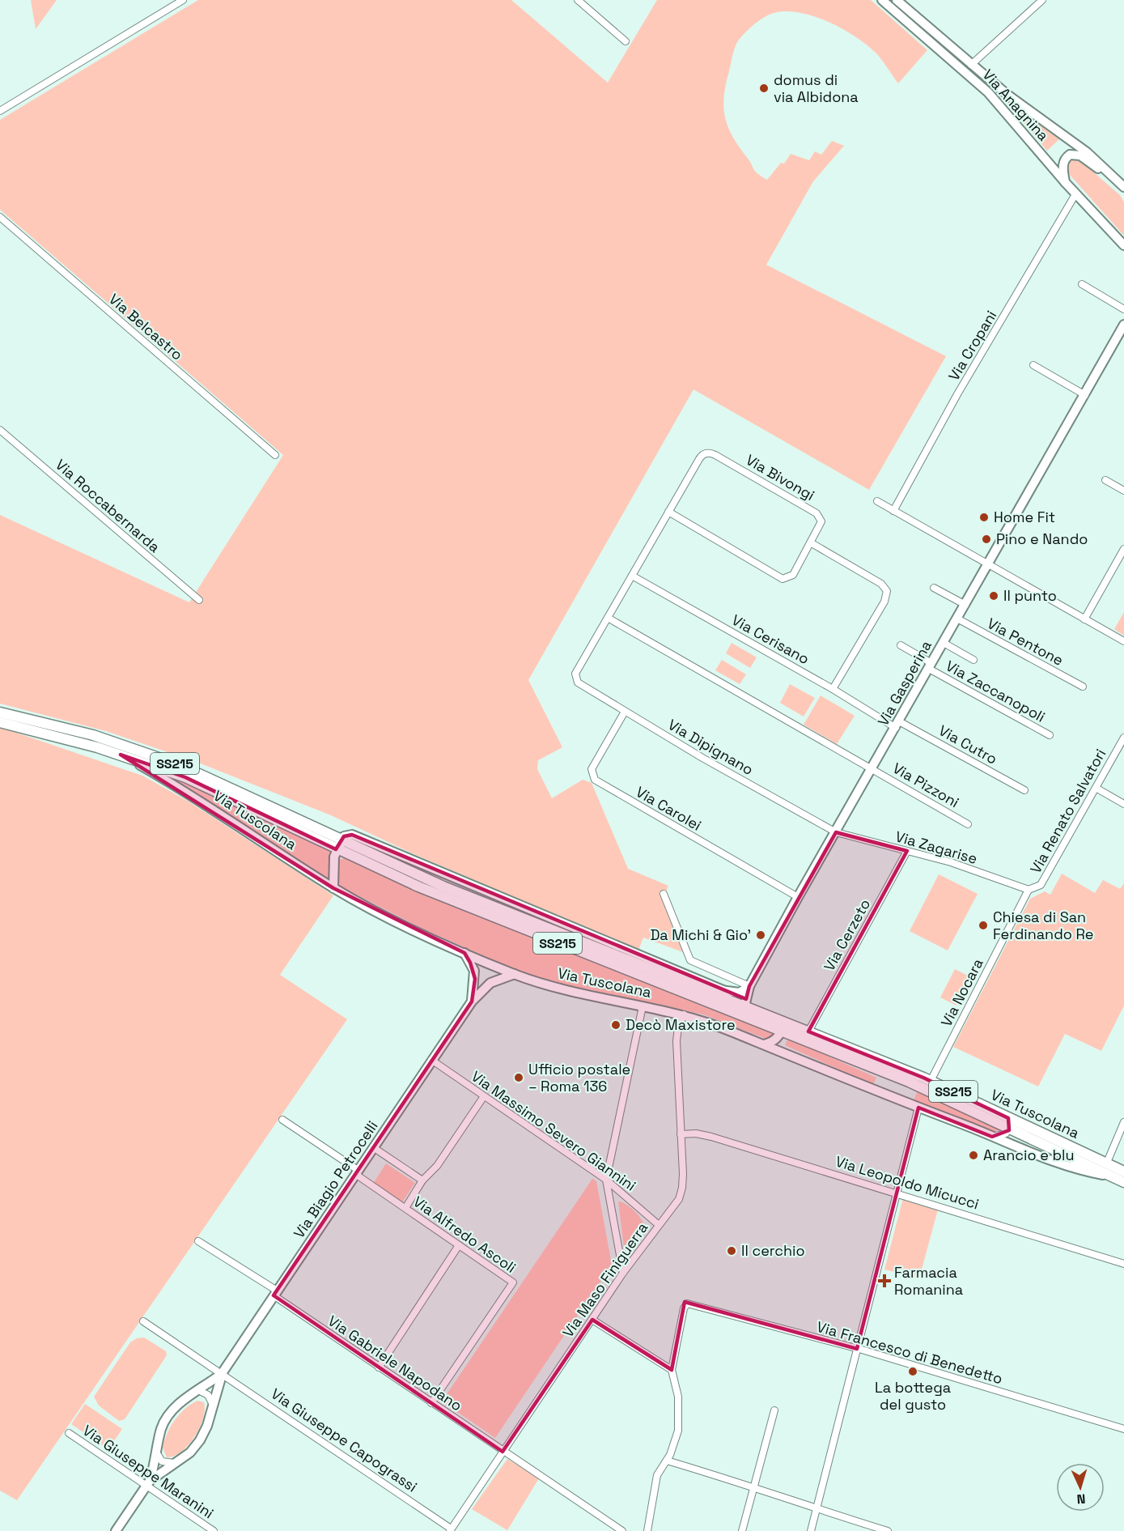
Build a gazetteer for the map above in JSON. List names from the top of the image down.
{
  "streets": {
    "main road": ["SS215", "Via Tuscolana"],
    "street": [
      "Via Anagnina",
      "Via Belcastro",
      "Via Cropani",
      "Via Bivongi",
      "Via Roccabernarda",
      "Via Cerisano",
      "Via Pentone",
      "Via Gasperina",
      "Via Zaccanopoli",
      "Via Cutro",
      "Via Dipignano",
      "Via Pizzoni",
      "Via Carolei",
      "Via Renato Salvatori",
      "Via Zagarise",
      "Via Cerzeto",
      "Via Nocara",
      "Via Massimo Severo Giannini",
      "Via Biagio Petrocelli",
      "Via Leopoldo Micucci",
      "Via Alfredo Ascoli",
      "Via Maso Finiguerra",
      "Via Francesco di Benedetto",
      "Via Gabriele Napodano",
      "Via Giuseppe Capograssi",
      "Via Giuseppe Maranini"
    ]
  },
  "crossings": [
    ["Via Anagnina", "Via Cropani"],
    ["Via Bivongi", "Via Cerisano"],
    ["Via Bivongi", "Via Dipignano"],
    ["Via Cerisano", "Via Gasperina"],
    ["Via Cerisano", "Via Cutro"],
    ["Via Pentone", "Via Gasperina"],
    ["Via Gasperina", "Via Zaccanopoli"],
    ["Via Gasperina", "Via Cutro"],
    ["Via Gasperina", "Via Dipignano"],
    ["Via Gasperina", "Via Pizzoni"],
    ["Via Gasperina", "Via Carolei"],
    ["Via Gasperina", "Via Tuscolana"],
    ["Via Gasperina", "Via Zagarise"],
    ["Via Dipignano", "Via Carolei"],
    ["Via Dipignano", "Via Zagarise"],
    ["Via Renato Salvatori", "Via Zagarise"],
    ["Via Renato Salvatori", "Via Nocara"],
    ["Via Tuscolana", "Via Cerzeto"],
    ["Via Tuscolana", "Via Nocara"],
    ["Via Tuscolana", "Via Biagio Petrocelli"],
    ["Via Tuscolana", "Via Maso Finiguerra"],
    ["Via Zagarise", "Via Cerzeto"],
    ["Via Zagarise", "Via Nocara"],
    ["Via Massimo Severo Giannini", "Via Biagio Petrocelli"],
    ["Via Massimo Severo Giannini", "Via Maso Finiguerra"],
    ["Via Biagio Petrocelli", "Via Alfredo Ascoli"],
    ["Via Biagio Petrocelli", "Via Gabriele Napodano"],
    ["Via Biagio Petrocelli", "Via Giuseppe Capograssi"],
    ["Via Biagio Petrocelli", "Via Giuseppe Maranini"],
    ["Via Leopoldo Micucci", "Via Maso Finiguerra"],
    ["Via Alfredo Ascoli", "Via Gabriele Napodano"],
    ["Via Maso Finiguerra", "Via Gabriele Napodano"],
    ["Via Maso Finiguerra", "Via Giuseppe Capograssi"]
  ],
  "places": {
    "other": [
      "domus di via Albidona",
      "Home Fit",
      "Pino e Nando",
      "Il punto",
      "Chiesa di San Ferdinando Re",
      "Da Michi & Gio'",
      "Decò Maxistore",
      "Ufficio postale – Roma 136",
      "Arancio e blu",
      "Il cerchio",
      "La bottega del gusto"
    ],
    "health": ["Farmacia Romanina"]
  },
  "north": "bottom"
}
